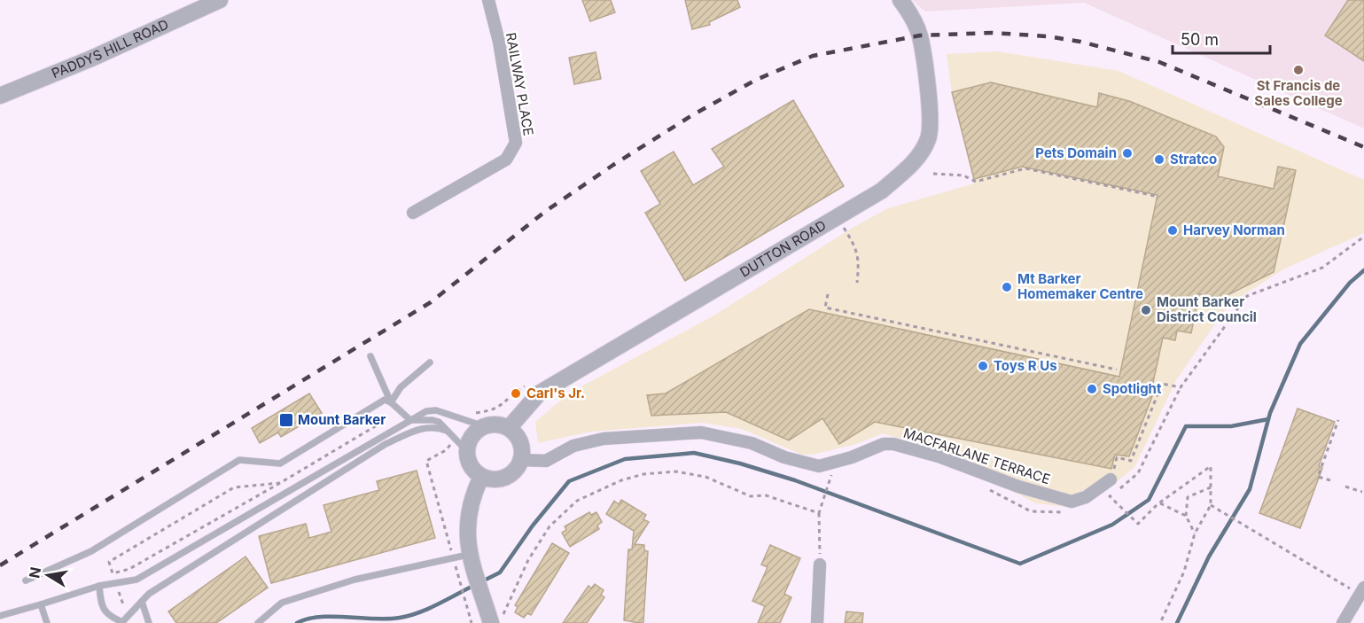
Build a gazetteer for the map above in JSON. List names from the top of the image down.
{
  "streets": {
    "street": [
      "PADDYS HILL ROAD",
      "RAILWAY PLACE",
      "DUTTON ROAD",
      "MACFARLANE TERRACE"
    ]
  },
  "crossings": [
    ["DUTTON ROAD", "MACFARLANE TERRACE"]
  ],
  "places": {
    "other": [
      "St Francis de Sales College",
      "Pets Domain",
      "Stratco",
      "Harvey Norman",
      "Mt Barker Homemaker Centre",
      "Mount Barker District Council",
      "Toys R Us",
      "Spotlight",
      "Carl's Jr."
    ],
    "transit": ["Mount Barker"]
  },
  "scale_bar": "50 m",
  "north": "left"
}
